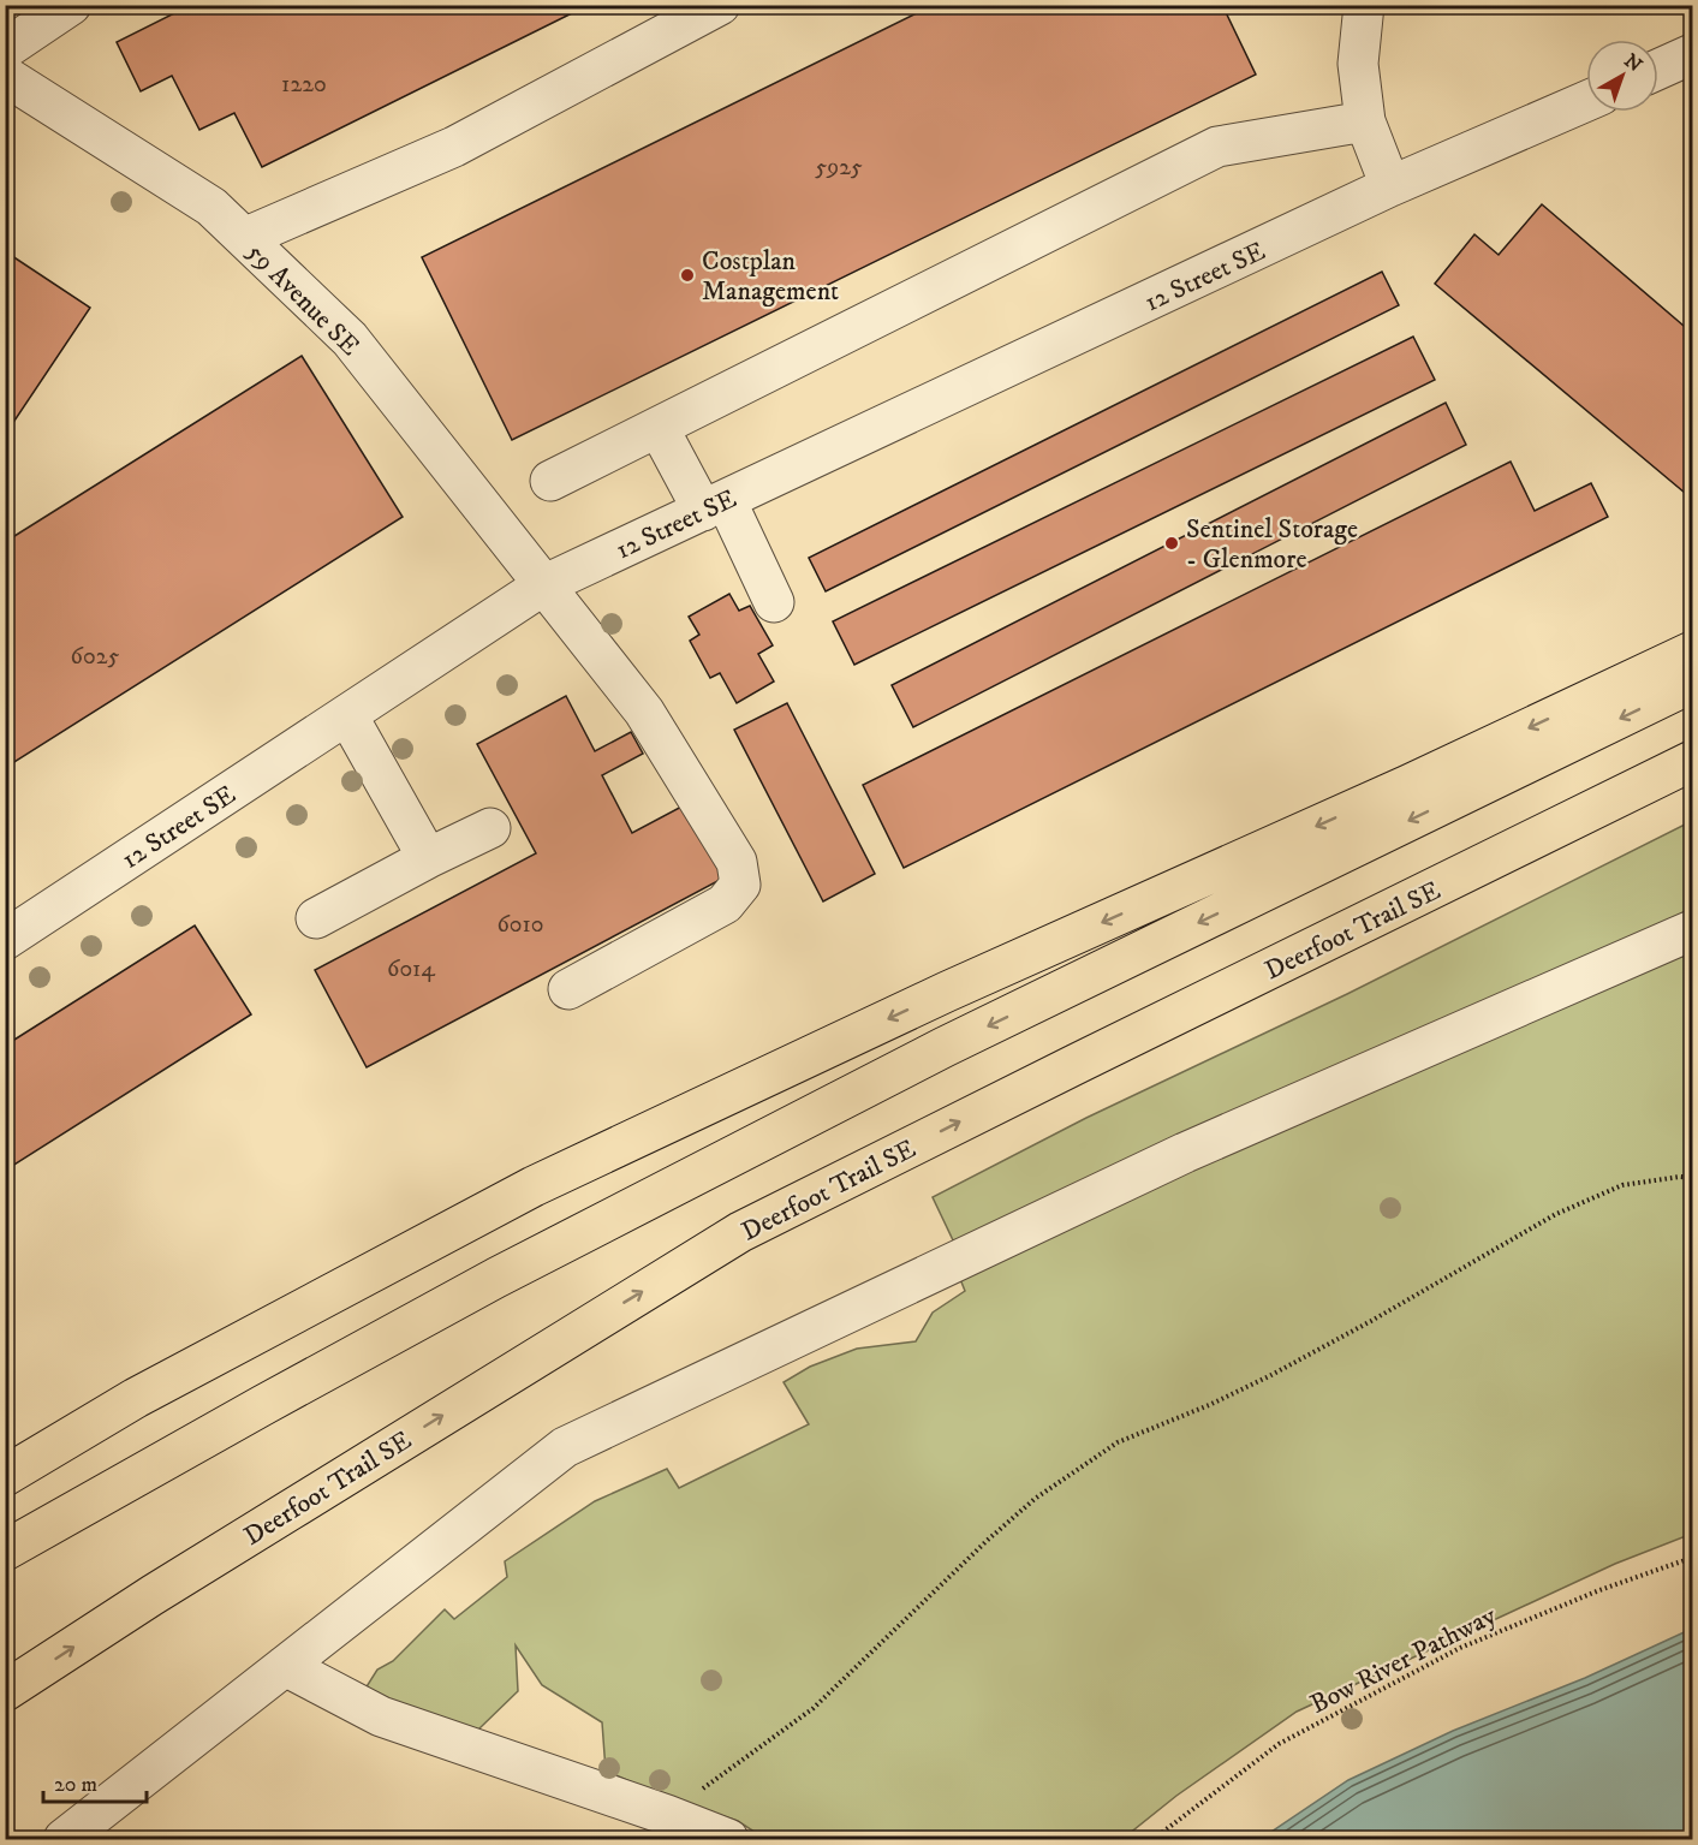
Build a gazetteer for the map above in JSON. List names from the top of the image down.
{
  "streets": {
    "highway": ["Deerfoot Trail SE"],
    "street": ["12 Street SE", "59 Avenue SE"],
    "path": ["Bow River Pathway"]
  },
  "crossings": [
    ["12 Street SE", "59 Avenue SE"]
  ],
  "places": ["Costplan Management", "Sentinel Storage - Glenmore"],
  "house_numbers": [
    "1220",
    "5925",
    "6025",
    "6010",
    "6014"
  ],
  "scale_bar": "20 m",
  "north": "top right"
}
